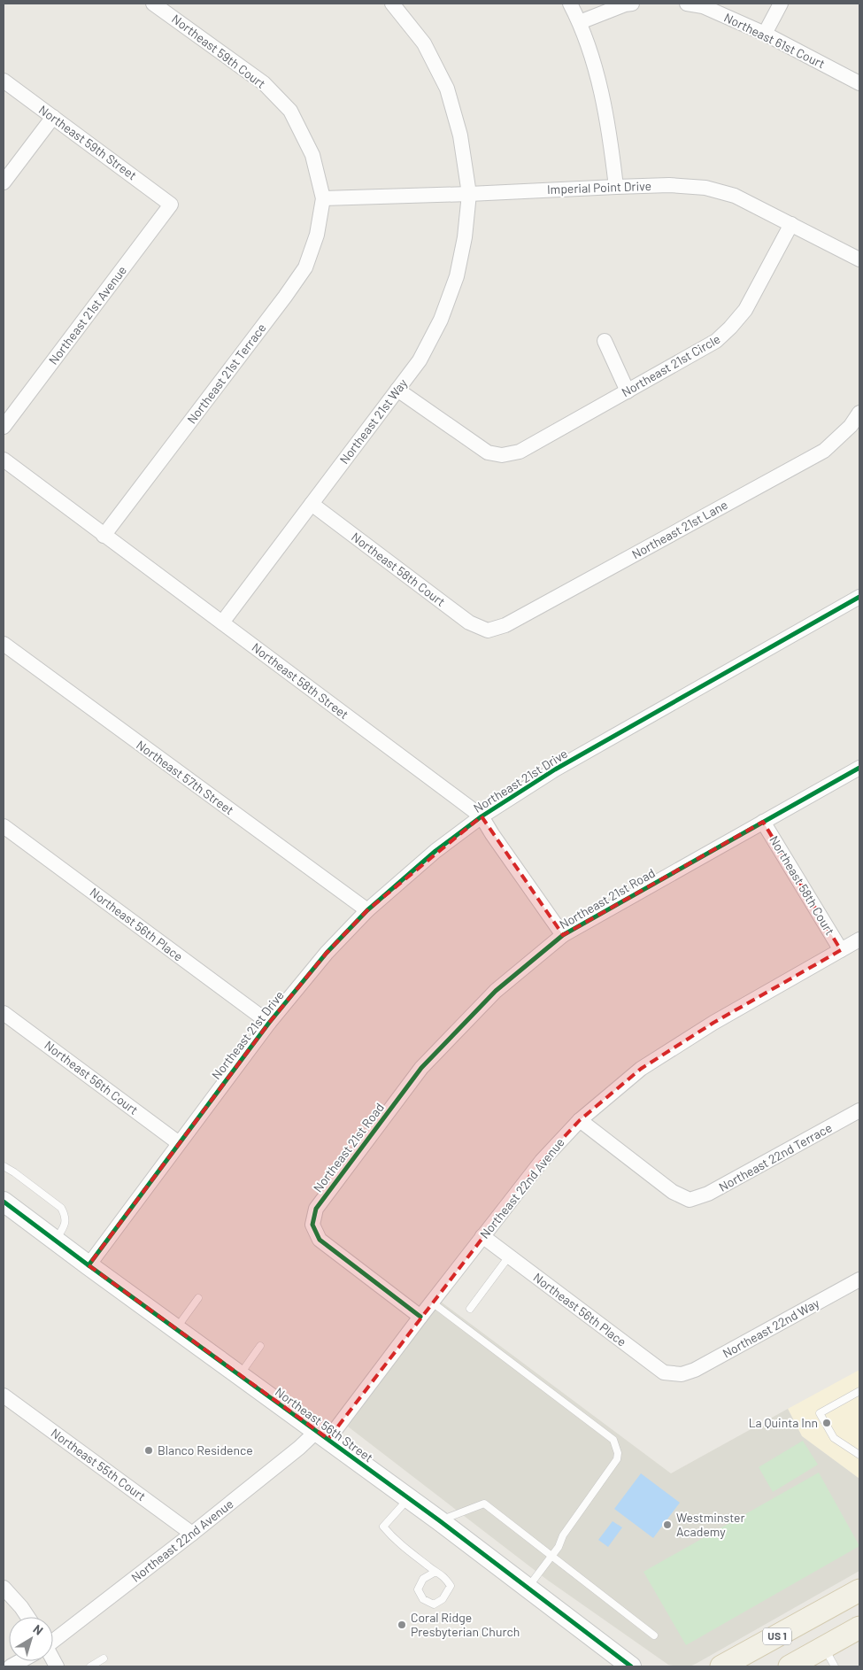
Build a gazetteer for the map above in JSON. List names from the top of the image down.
{
  "streets": {
    "main road": ["US 1"],
    "street": [
      "Northeast 61st Court",
      "Northeast 59th Court",
      "Northeast 59th Street",
      "Imperial Point Drive",
      "Northeast 21st Avenue",
      "Northeast 21st Circle",
      "Northeast 21st Terrace",
      "Northeast 21st Way",
      "Northeast 21st Lane",
      "Northeast 58th Court",
      "Northeast 58th Street",
      "Northeast 57th Street",
      "Northeast 21st Drive",
      "Northeast 21st Road",
      "Northeast 56th Place",
      "Northeast 56th Court",
      "Northeast 22nd Terrace",
      "Northeast 22nd Avenue",
      "Northeast 22nd Way",
      "Northeast 56th Street",
      "Northeast 55th Court"
    ]
  },
  "crossings": [
    ["Northeast 59th Court", "Imperial Point Drive"],
    ["Northeast 59th Court", "Northeast 21st Terrace"],
    ["Northeast 59th Street", "Northeast 21st Avenue"],
    ["Imperial Point Drive", "Northeast 21st Circle"],
    ["Imperial Point Drive", "Northeast 21st Terrace"],
    ["Imperial Point Drive", "Northeast 21st Way"],
    ["Northeast 21st Circle", "Northeast 21st Way"],
    ["Northeast 21st Terrace", "Northeast 58th Street"],
    ["Northeast 21st Way", "Northeast 58th Court"],
    ["Northeast 21st Way", "Northeast 58th Street"],
    ["Northeast 21st Lane", "Northeast 58th Court"],
    ["Northeast 58th Court", "Northeast 21st Road"],
    ["Northeast 58th Court", "Northeast 22nd Avenue"],
    ["Northeast 58th Street", "Northeast 21st Drive"],
    ["Northeast 58th Street", "Northeast 21st Road"],
    ["Northeast 57th Street", "Northeast 21st Drive"],
    ["Northeast 21st Drive", "Northeast 56th Place"],
    ["Northeast 21st Drive", "Northeast 56th Court"],
    ["Northeast 21st Drive", "Northeast 56th Street"],
    ["Northeast 21st Road", "Northeast 22nd Avenue"],
    ["Northeast 56th Place", "Northeast 22nd Avenue"],
    ["Northeast 56th Place", "Northeast 22nd Way"],
    ["Northeast 22nd Terrace", "Northeast 22nd Avenue"],
    ["Northeast 22nd Avenue", "Northeast 56th Street"],
    ["Northeast 22nd Avenue", "Northeast 55th Court"]
  ],
  "places": [
    "La Quinta Inn",
    "Blanco Residence",
    "Westminster Academy",
    "Coral Ridge Presbyterian Church"
  ],
  "north": "top right"
}
